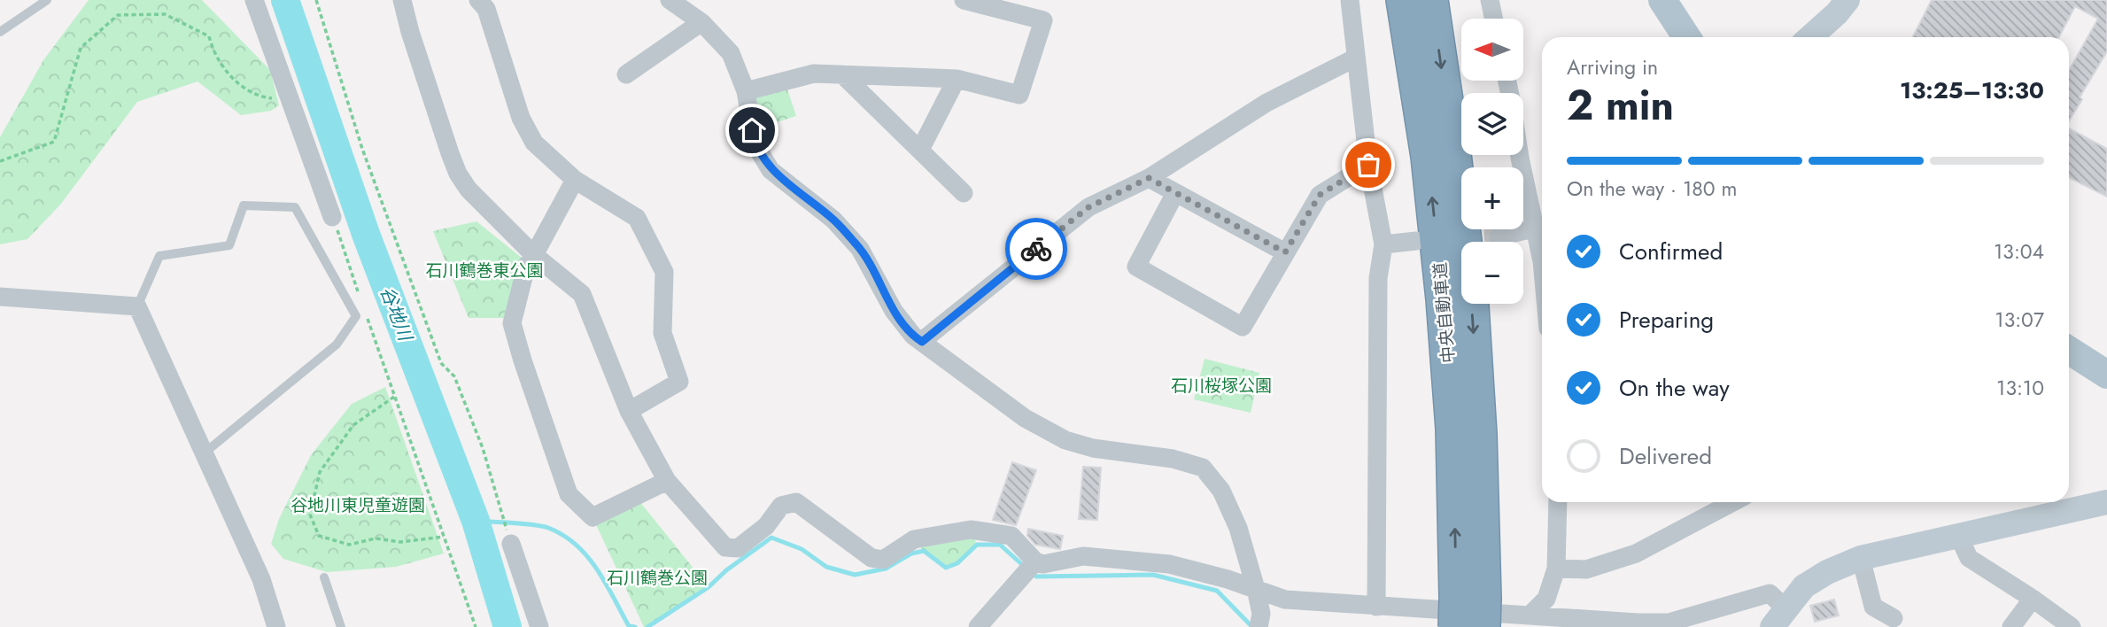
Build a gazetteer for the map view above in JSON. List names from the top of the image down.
{
  "streets": {
    "highway": ["中央自動車道"]
  },
  "water": ["谷地川"],
  "parks": [
    "石川鶴巻東公園",
    "石川桜塚公園",
    "谷地川東児童遊園",
    "石川鶴巻公園"
  ],
  "north": "left",
  "page": {
    "map_buttons": ["+", "−"],
    "heading": ["2 min", "Arriving in", "13:25–13:30"],
    "bar": "On the way · 180 m",
    "list": [
      ["Confirmed", "13:04"],
      ["Preparing", "13:07"],
      ["On the way", "13:10"],
      "Delivered"
    ]
  }
}
